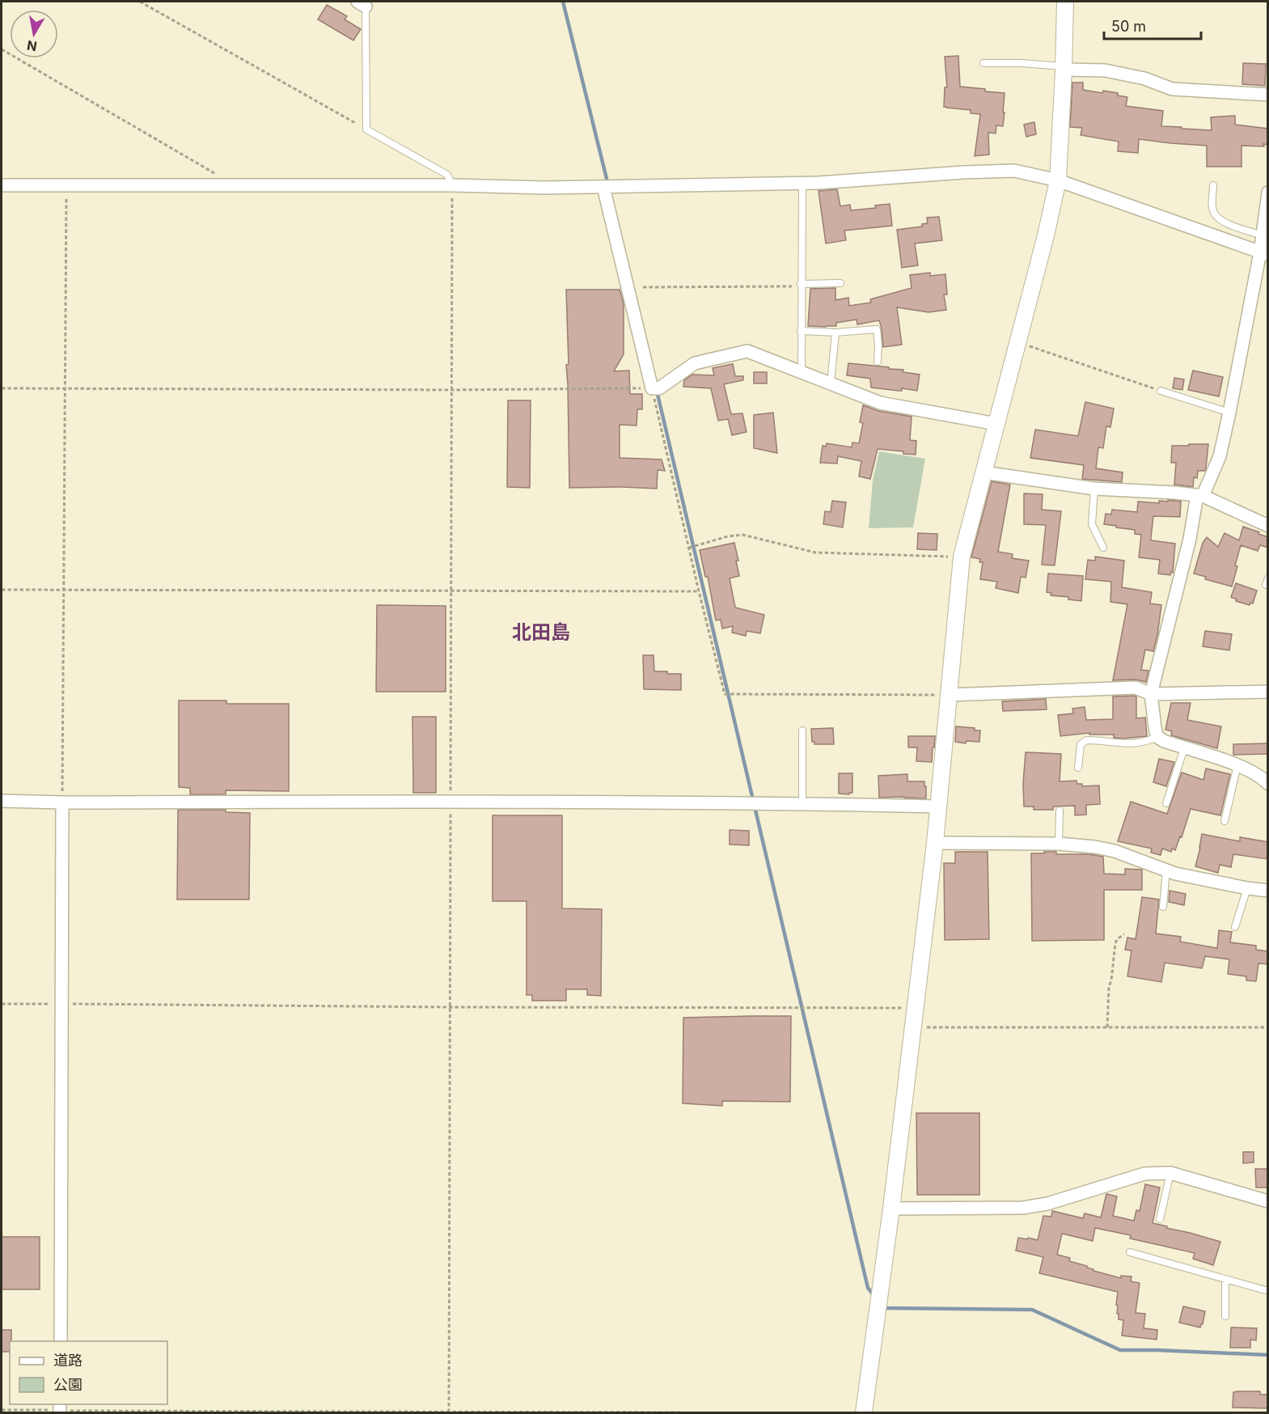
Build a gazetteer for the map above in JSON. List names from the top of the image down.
{
  "districts": ["北田島"],
  "legend": ["道路", "公園"],
  "scale_bar": "50 m",
  "north": "bottom"
}
